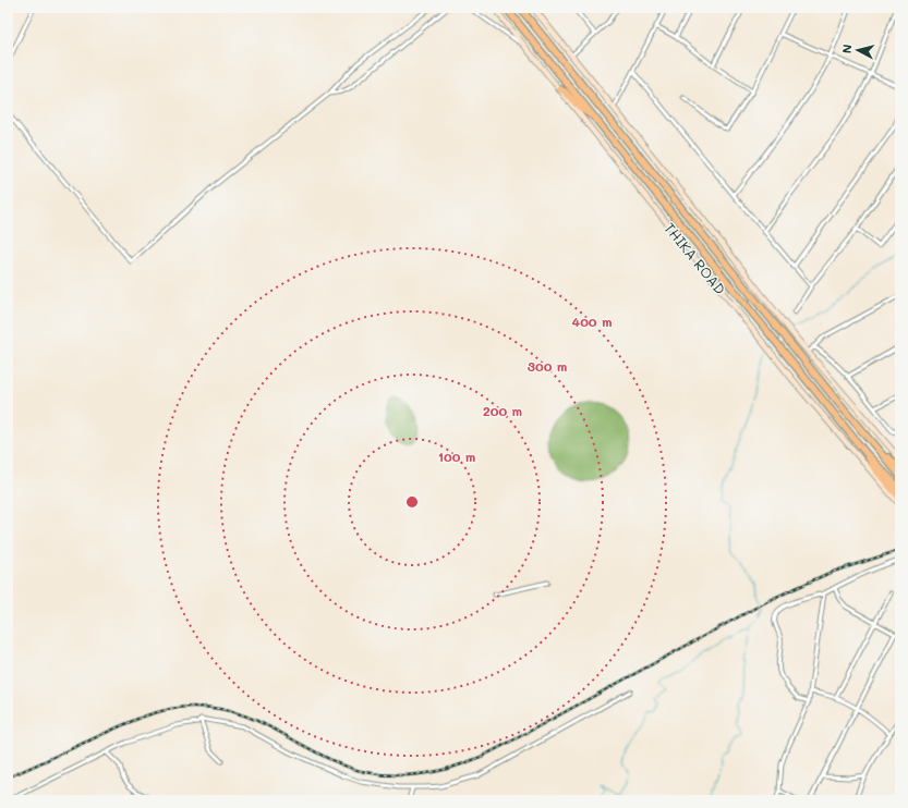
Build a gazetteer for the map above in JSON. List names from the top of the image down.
{
  "streets": {
    "highway": ["THIKA ROAD"]
  },
  "north": "left",
  "rings": [
    "400 m",
    "300 m",
    "200 m",
    "100 m"
  ]
}
